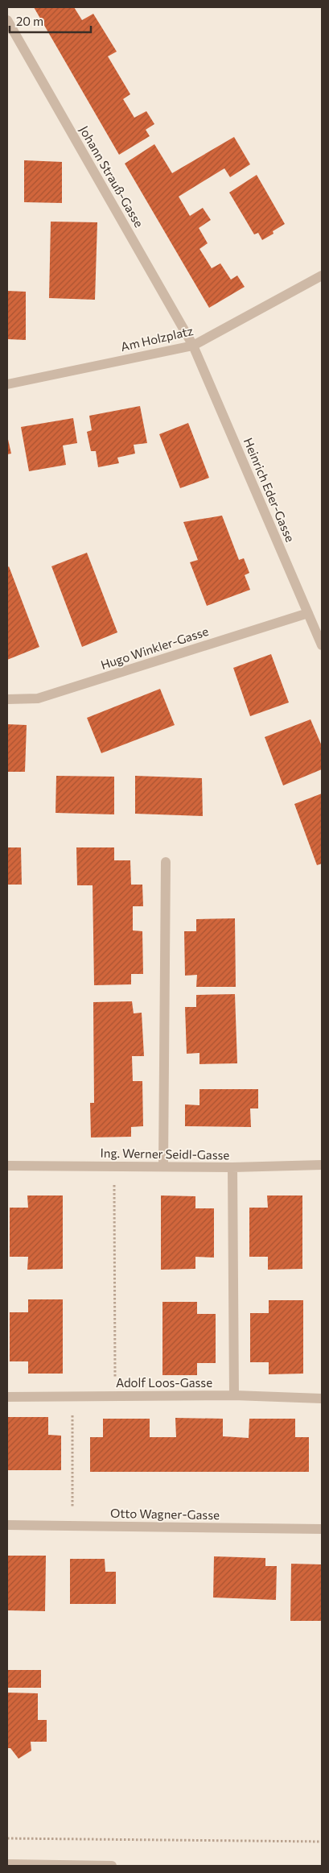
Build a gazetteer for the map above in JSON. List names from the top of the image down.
{
  "streets": {
    "street": [
      "Johann Strauß-Gasse",
      "Am Holzplatz",
      "Heinrich Eder-Gasse",
      "Hugo Winkler-Gasse",
      "Ing. Werner Seidl-Gasse",
      "Adolf Loos-Gasse",
      "Otto Wagner-Gasse"
    ]
  },
  "crossings": [
    ["Johann Strauß-Gasse", "Am Holzplatz"],
    ["Johann Strauß-Gasse", "Heinrich Eder-Gasse"],
    ["Am Holzplatz", "Heinrich Eder-Gasse"],
    ["Heinrich Eder-Gasse", "Hugo Winkler-Gasse"]
  ],
  "scale_bar": "20 m"
}
